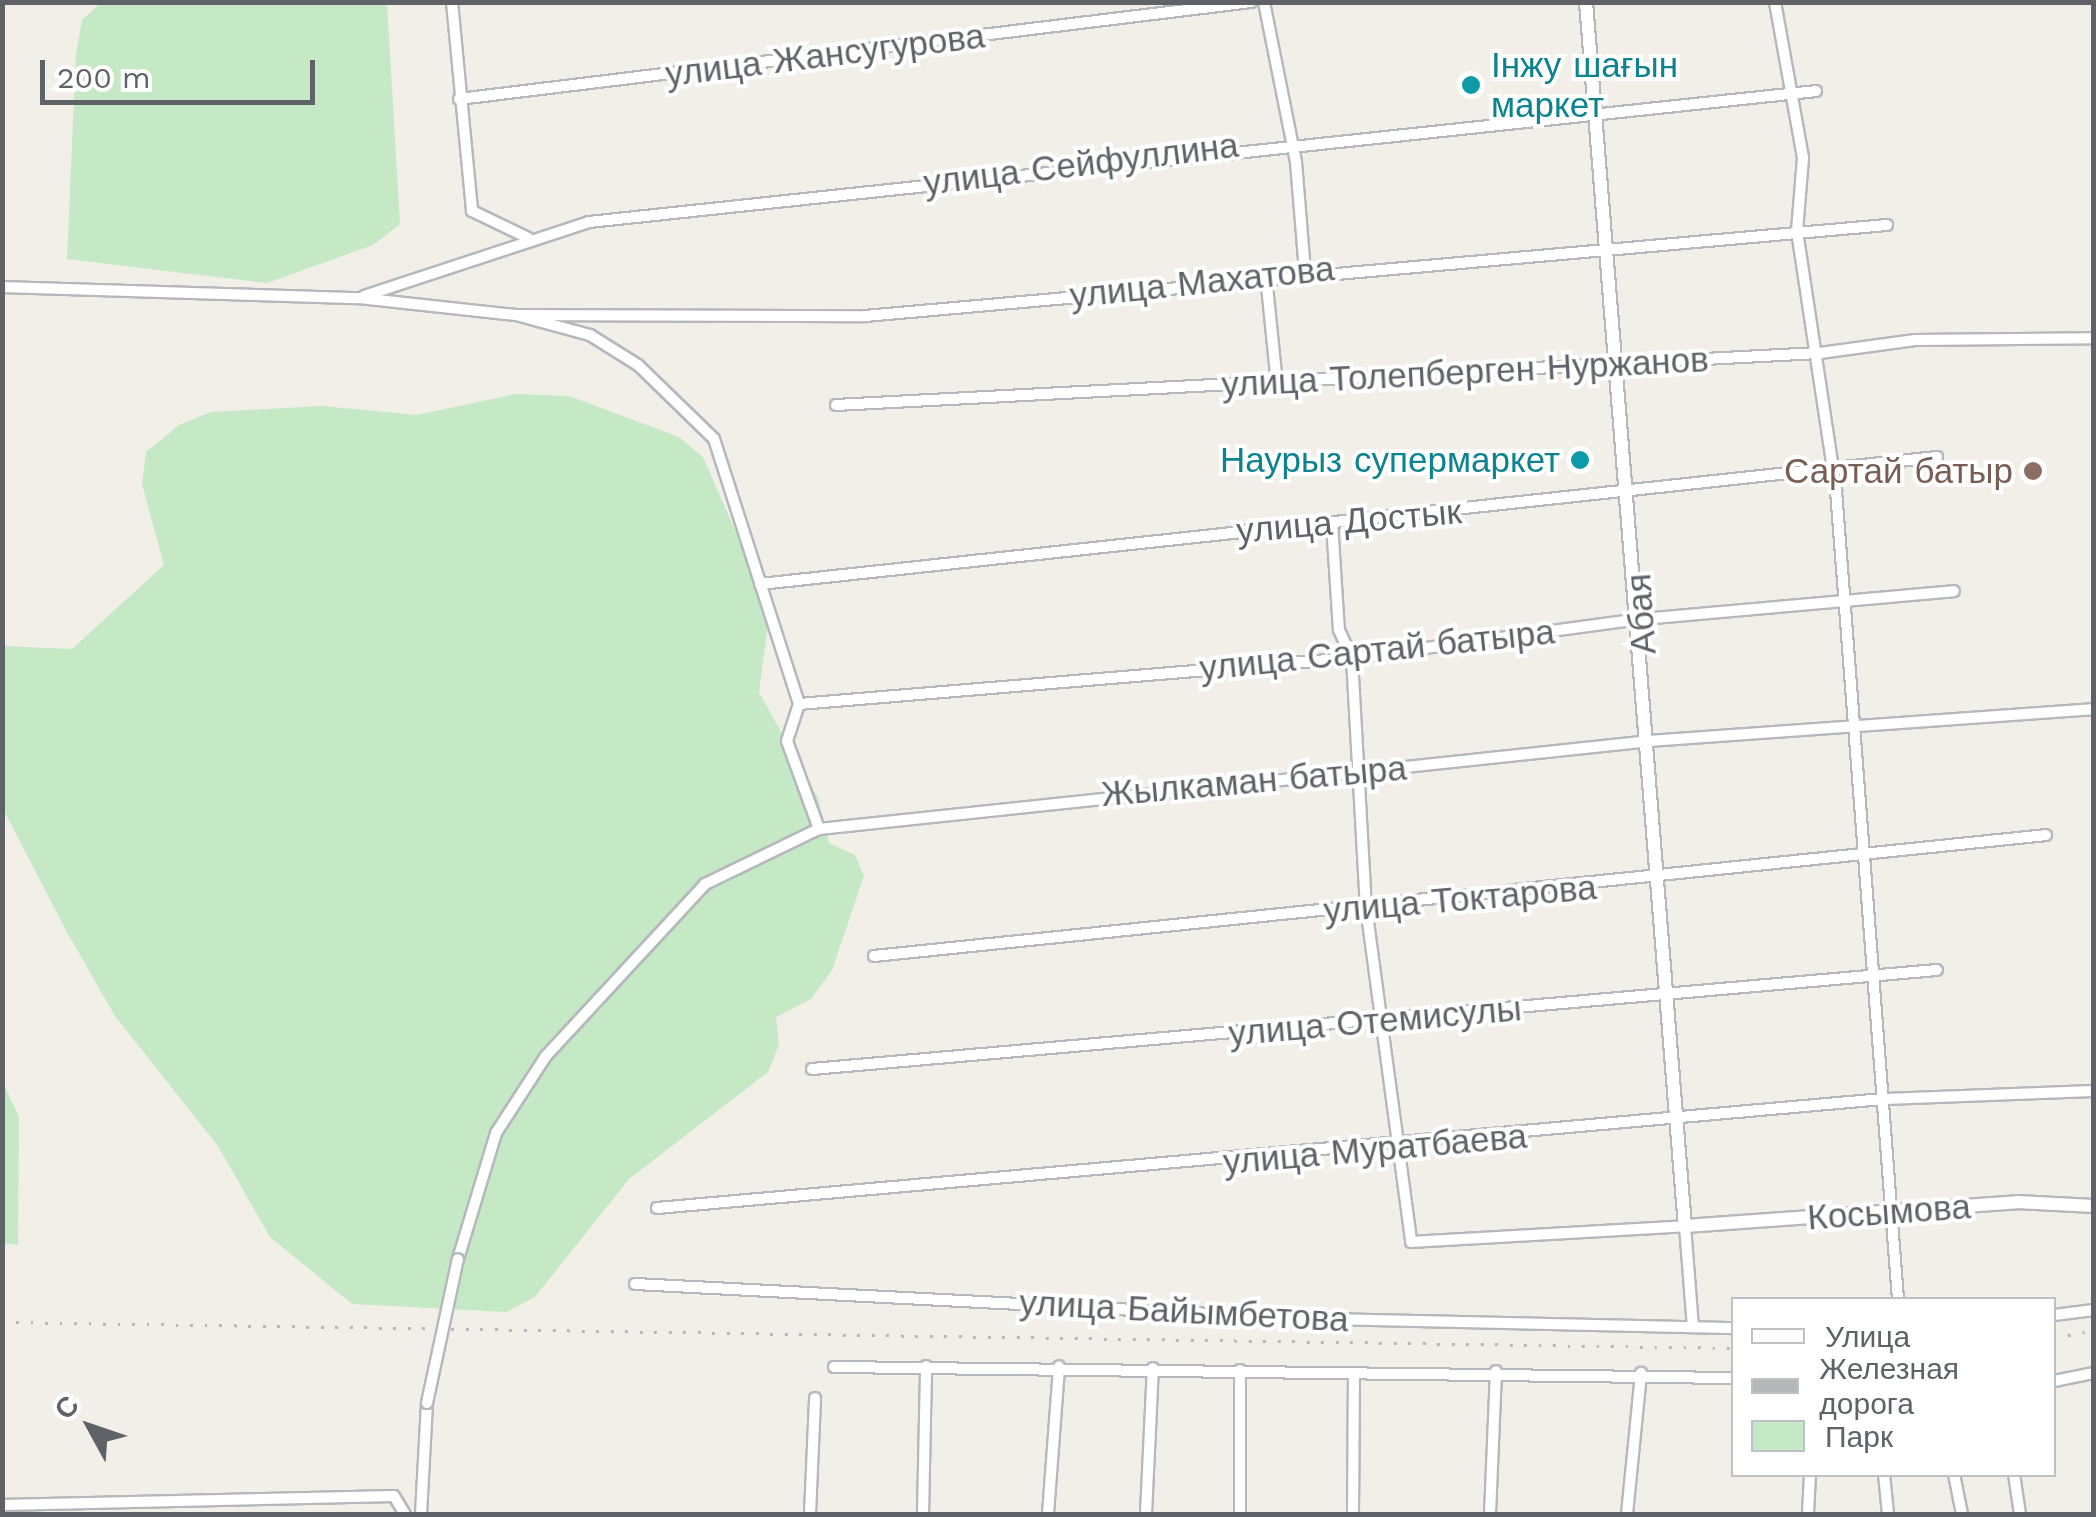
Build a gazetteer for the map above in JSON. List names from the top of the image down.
{
  "streets": {
    "street": [
      "улица Жансугурова",
      "улица Сейфуллина",
      "улица Махатова",
      "улица Толепберген Нуржанов",
      "улица Достык",
      "Абая",
      "улица Сартай батыра",
      "Жылкаман батыра",
      "улица Токтарова",
      "улица Отемисулы",
      "улица Муратбаева",
      "Косымова",
      "улица Байымбетова"
    ]
  },
  "crossings": [
    ["улица Сейфуллина", "Абая"],
    ["улица Махатова", "Абая"],
    ["улица Толепберген Нуржанов", "Абая"],
    ["улица Достык", "Абая"],
    ["Абая", "улица Сартай батыра"],
    ["Абая", "Жылкаман батыра"],
    ["Абая", "улица Токтарова"],
    ["Абая", "улица Отемисулы"],
    ["Абая", "улица Муратбаева"],
    ["Абая", "Косымова"]
  ],
  "places": ["Інжу шағын маркет", "Наурыз супермаркет", "Сартай батыр"],
  "legend": ["Улица", "Железная дорога", "Парк"],
  "scale_bar": "200 m",
  "north": "top left"
}
